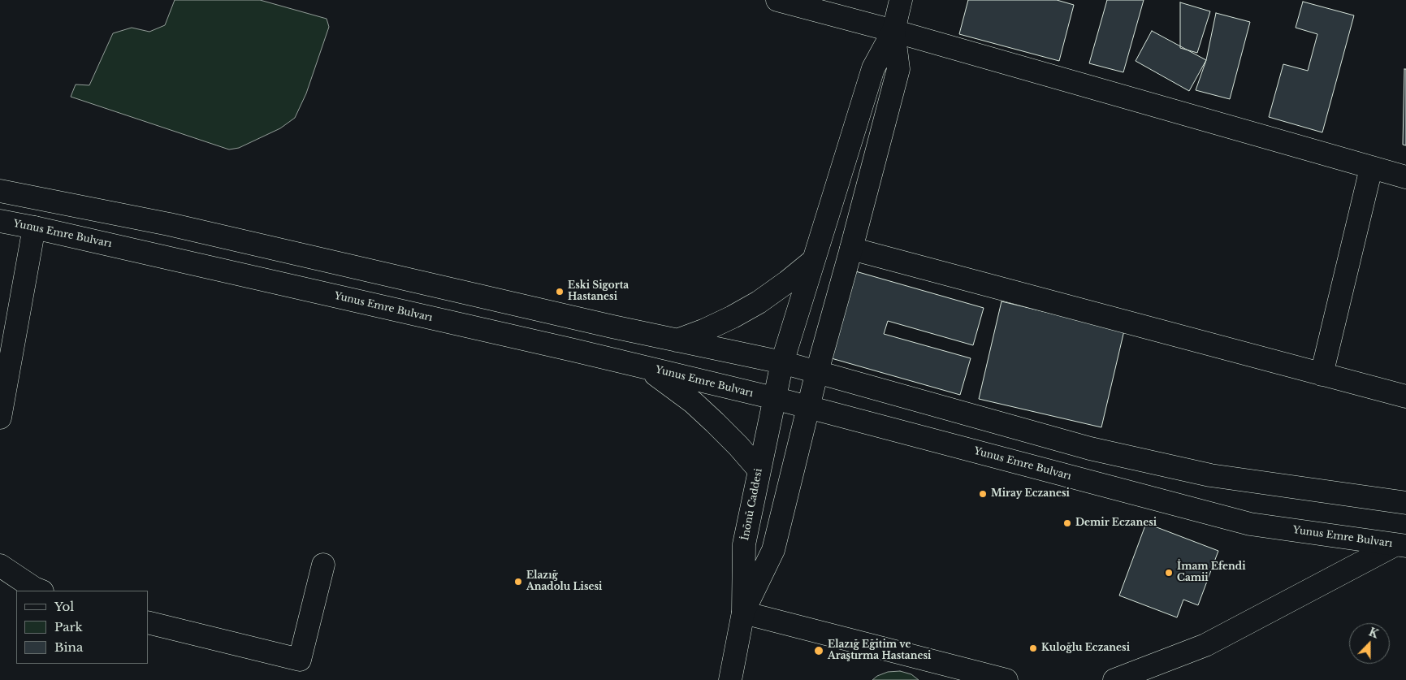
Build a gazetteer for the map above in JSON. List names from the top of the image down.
{
  "streets": {
    "main road": ["Yunus Emre Bulvarı", "İnönü Caddesi"]
  },
  "crossings": [
    ["Yunus Emre Bulvarı", "İnönü Caddesi"]
  ],
  "places": [
    "Eski Sigorta Hastanesi",
    "Miray Eczanesi",
    "Demir Eczanesi",
    "İmam Efendi Camii",
    "Elazığ Anadolu Lisesi",
    "Kuloğlu Eczanesi",
    "Elazığ Eğitim ve Araştırma Hastanesi"
  ],
  "legend": ["Yol", "Park", "Bina"],
  "north": "top"
}
